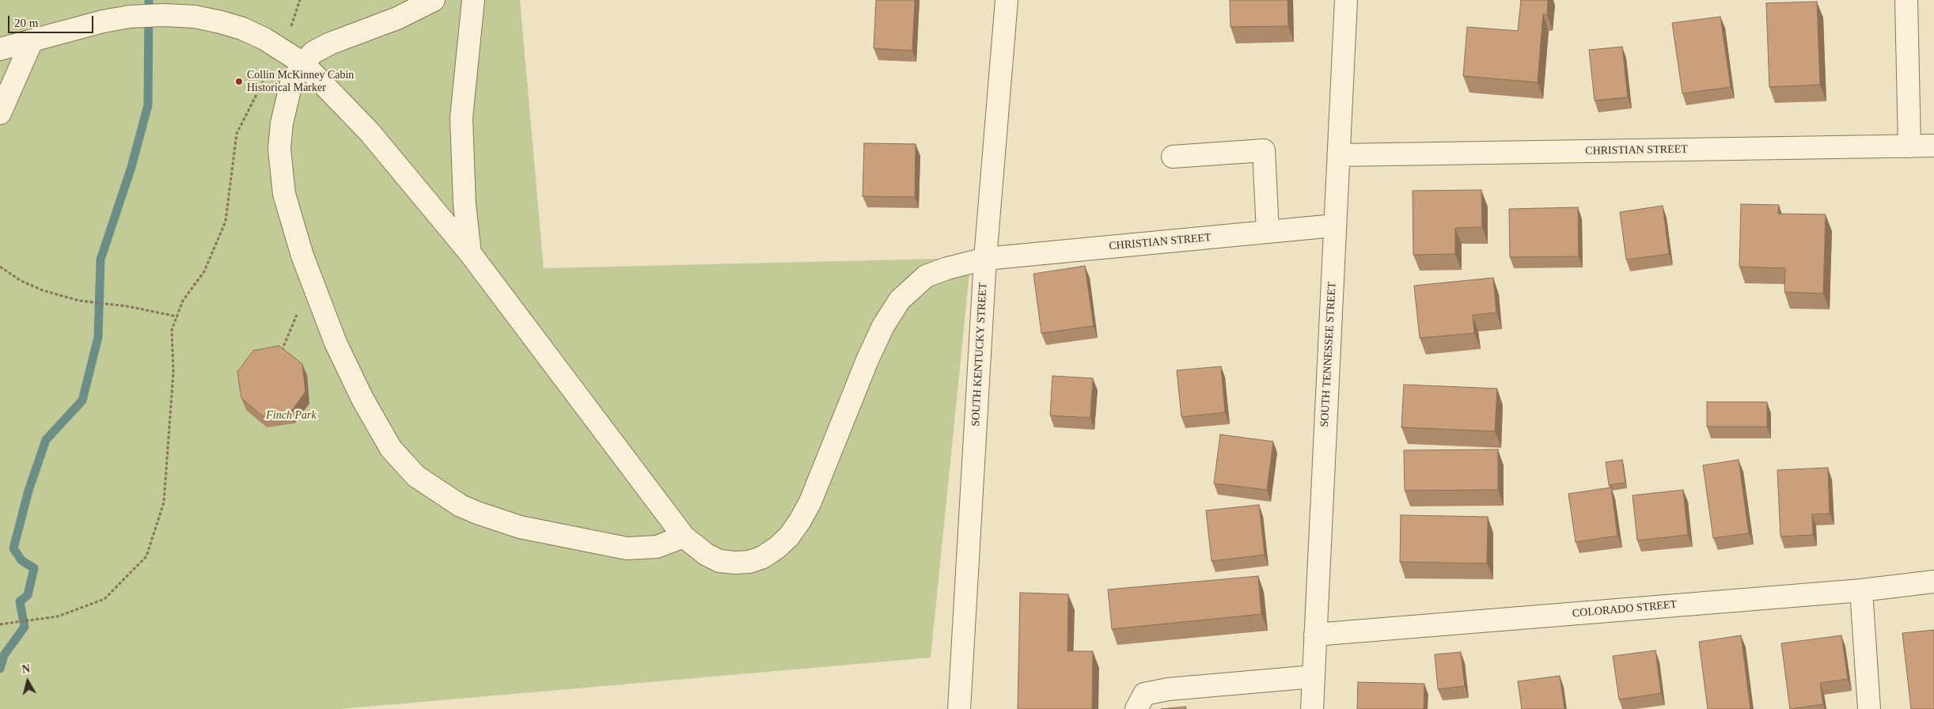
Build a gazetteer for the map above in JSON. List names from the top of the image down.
{
  "streets": {
    "street": [
      "CHRISTIAN STREET",
      "SOUTH KENTUCKY STREET",
      "SOUTH TENNESSEE STREET",
      "COLORADO STREET"
    ]
  },
  "crossings": [
    ["CHRISTIAN STREET", "SOUTH KENTUCKY STREET"],
    ["CHRISTIAN STREET", "SOUTH TENNESSEE STREET"],
    ["SOUTH TENNESSEE STREET", "COLORADO STREET"]
  ],
  "parks": ["Finch Park"],
  "places": ["Collin McKinney Cabin Historical Marker"],
  "scale_bar": "20 m",
  "north": "top"
}
